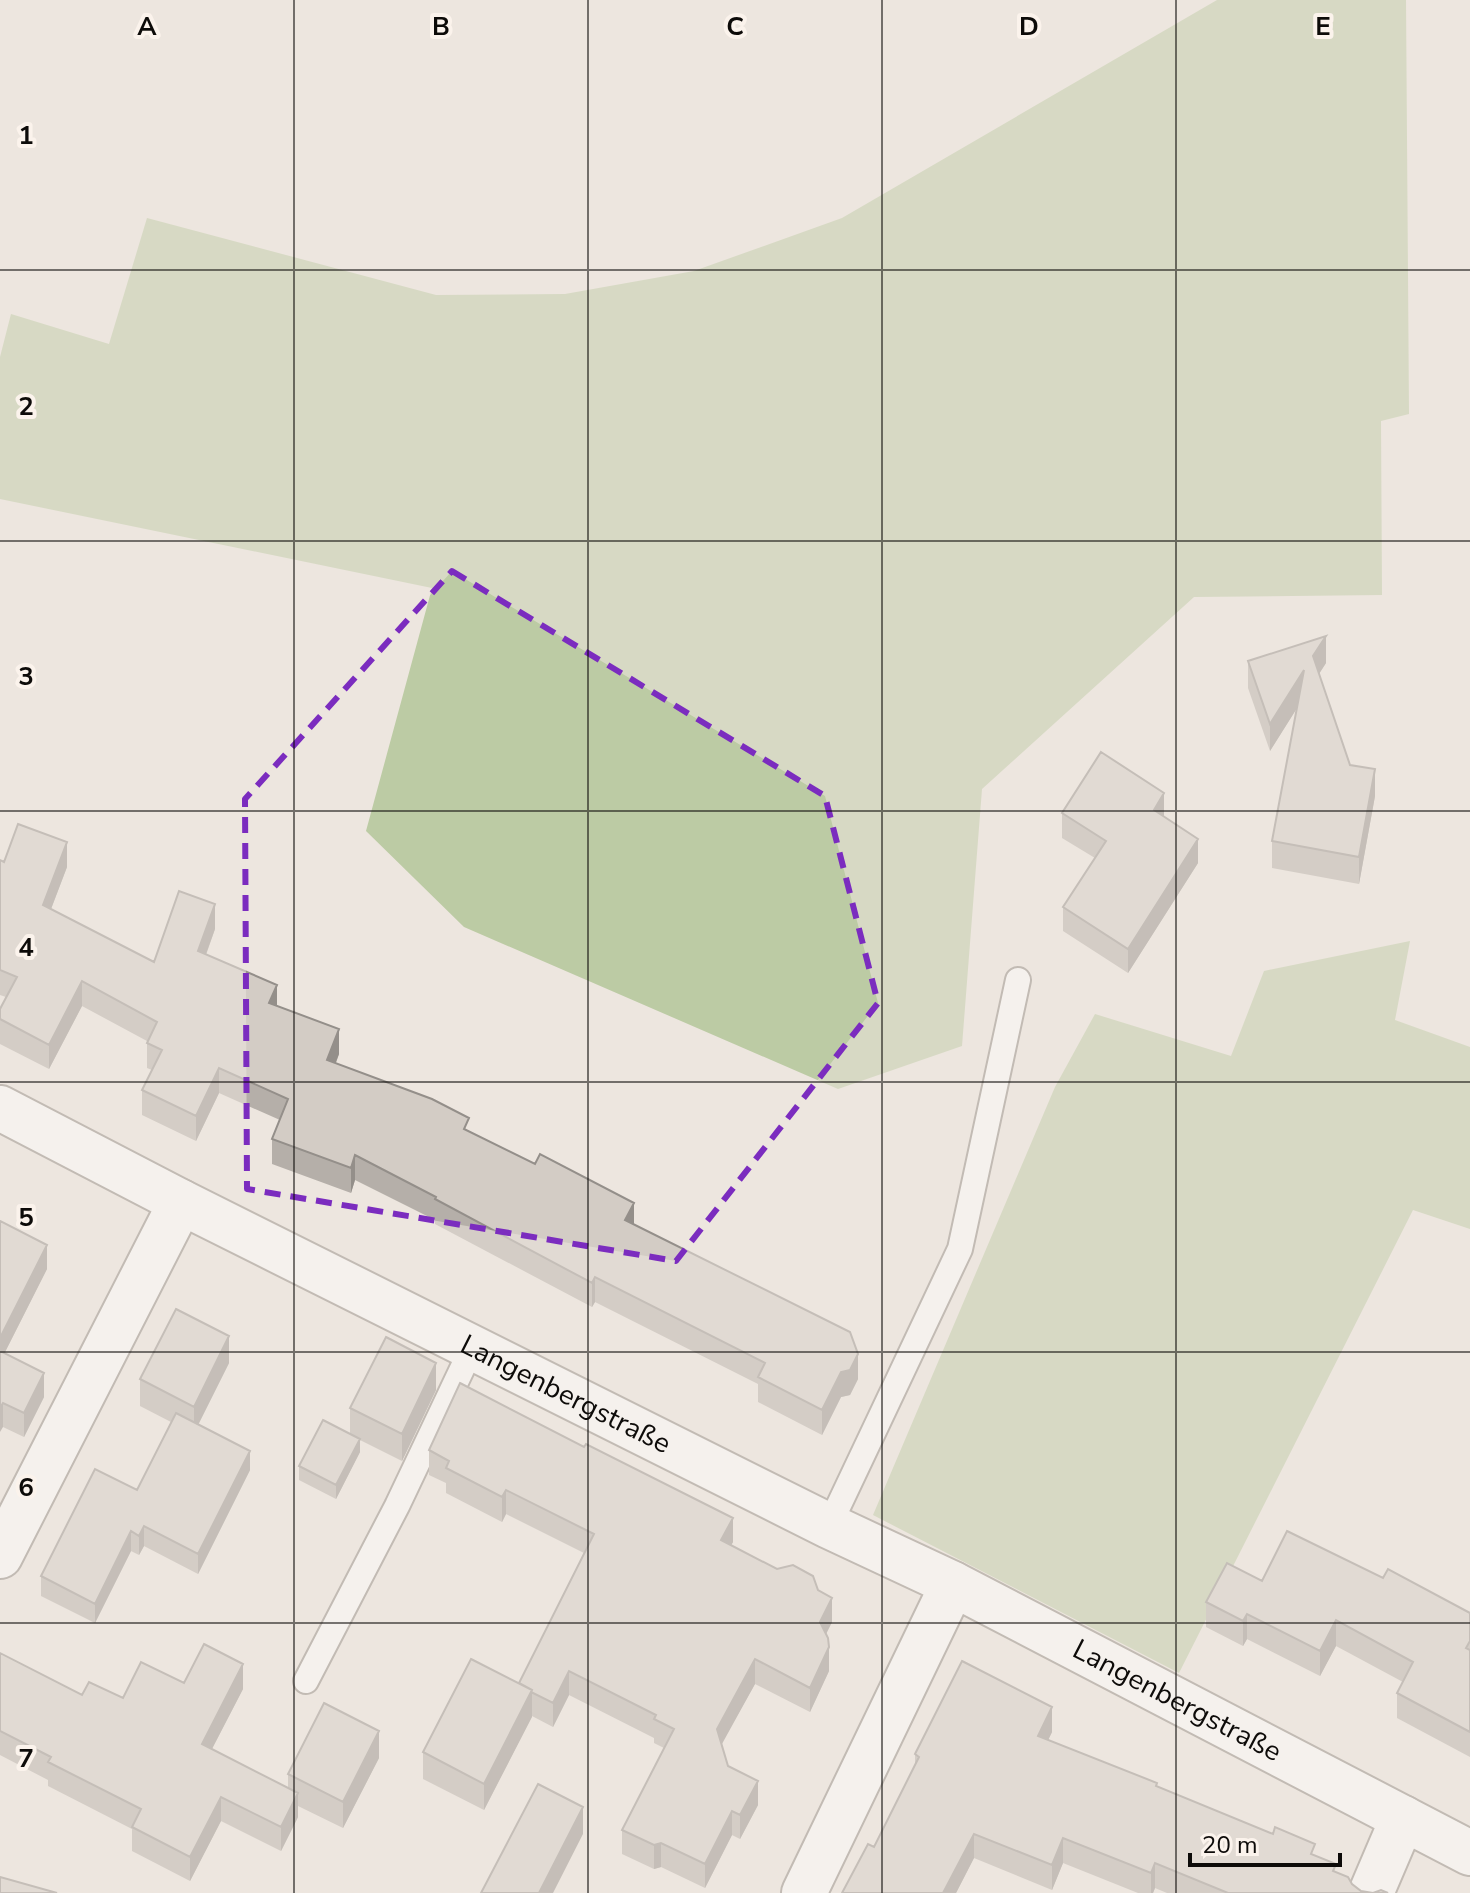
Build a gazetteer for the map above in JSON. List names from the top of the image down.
{
  "streets": {
    "street": ["Langenbergstraße"]
  },
  "scale_bar": "20 m",
  "grid": {
    "columns": [
      "A",
      "B",
      "C",
      "D",
      "E"
    ],
    "rows": [
      "1",
      "2",
      "3",
      "4",
      "5",
      "6",
      "7"
    ]
  }
}
